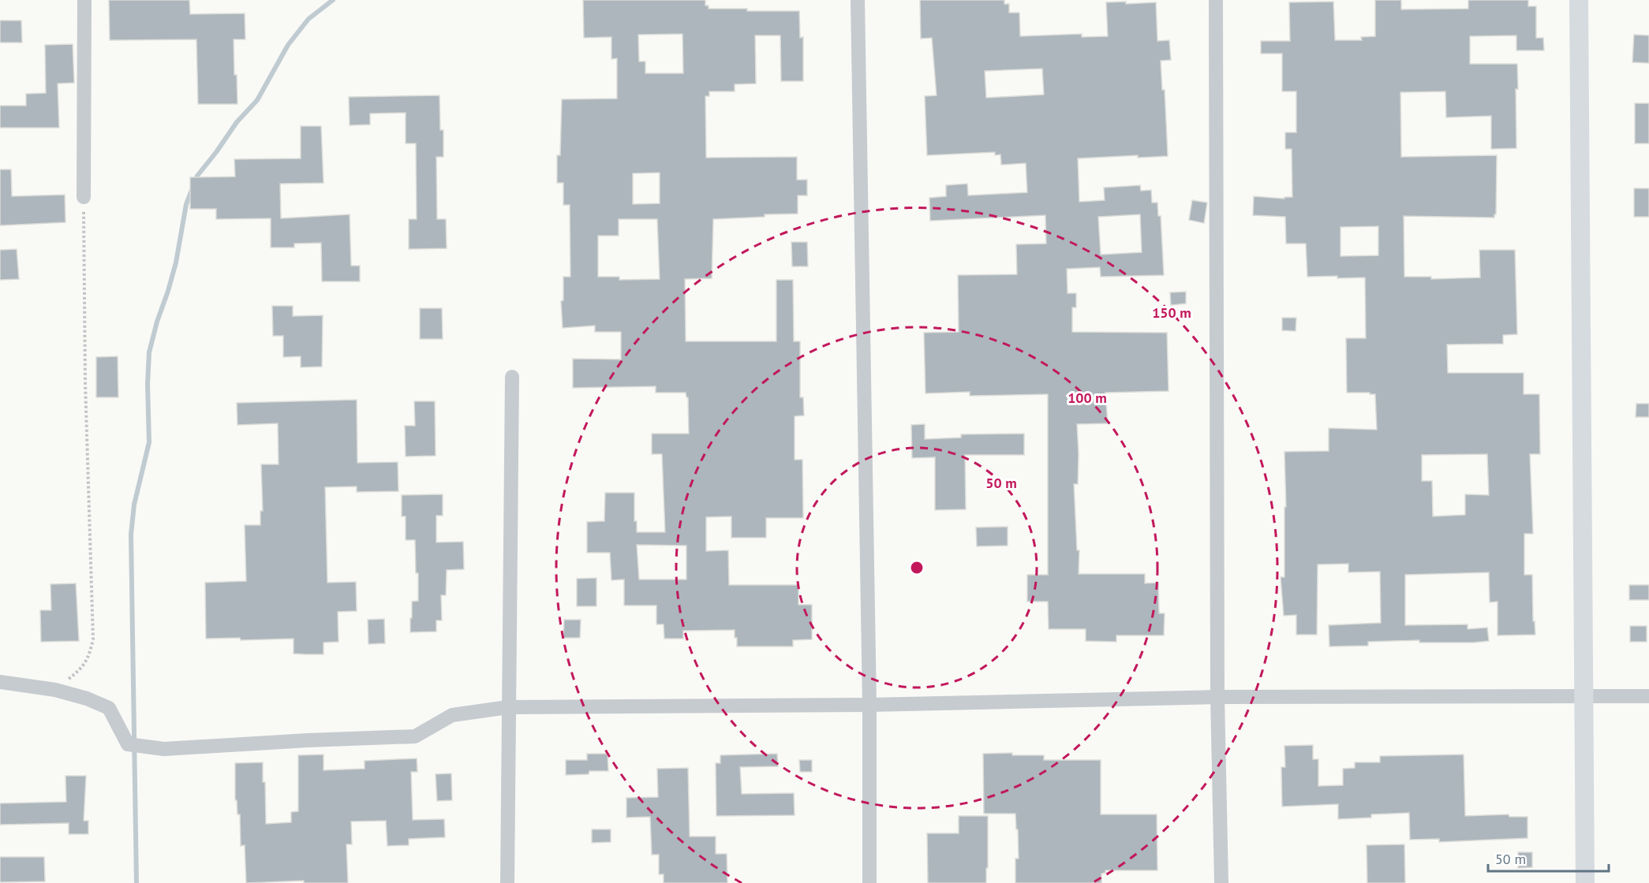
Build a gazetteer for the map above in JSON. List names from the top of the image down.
{
  "scale_bar": "50 m",
  "rings": ["150 m", "100 m", "50 m"]
}
